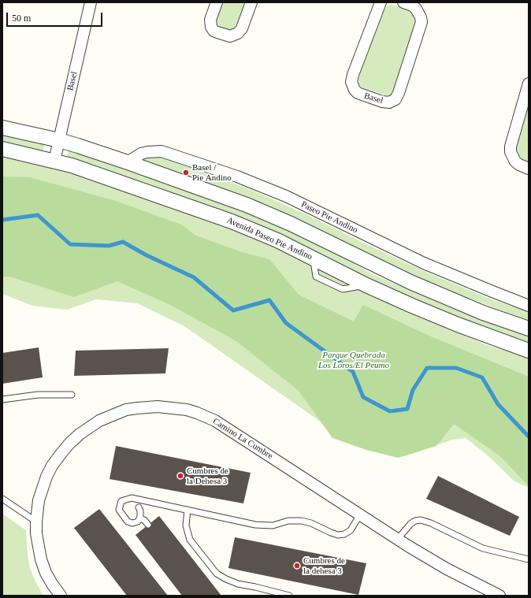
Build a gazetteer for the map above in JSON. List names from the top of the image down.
{
  "streets": {
    "street": [
      "Basel",
      "Paseo Pie Andino",
      "Avenida Paseo Pie Andino",
      "Camino La Cumbre"
    ]
  },
  "crossings": [
    ["Basel", "Avenida Paseo Pie Andino"]
  ],
  "parks": ["Parque Quebrada Los Loros/El Peumo"],
  "places": ["Basel / Pie Andino", "Cumbres de la Dehesa 3", "Cumbres de la dehesa 3"],
  "scale_bar": "50 m"
}
